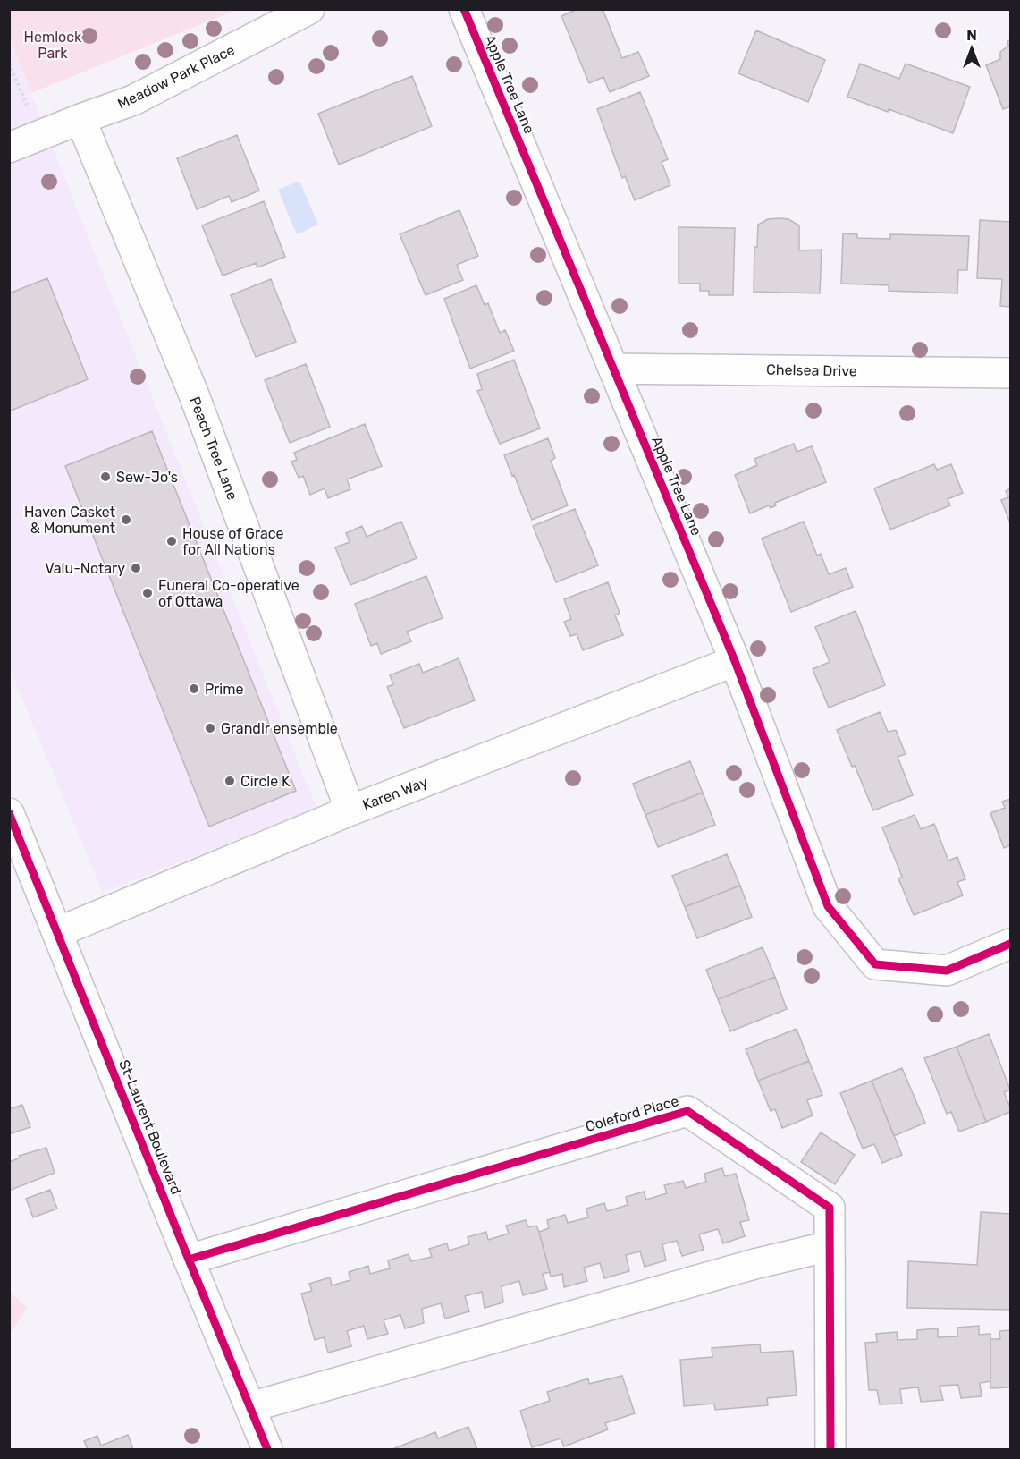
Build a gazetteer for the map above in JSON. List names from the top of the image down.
{
  "streets": {
    "street": [
      "Meadow Park Place",
      "Apple Tree Lane",
      "Chelsea Drive",
      "Peach Tree Lane",
      "Karen Way",
      "Coleford Place",
      "St-Laurent Boulevard"
    ]
  },
  "crossings": [
    ["Meadow Park Place", "Peach Tree Lane"],
    ["Apple Tree Lane", "Chelsea Drive"],
    ["Apple Tree Lane", "Karen Way"],
    ["Peach Tree Lane", "Karen Way"],
    ["Karen Way", "St-Laurent Boulevard"],
    ["Coleford Place", "St-Laurent Boulevard"]
  ],
  "parks": ["Hemlock Park"],
  "places": [
    "Sew-Jo's",
    "Haven Casket & Monument",
    "House of Grace for All Nations",
    "Valu-Notary",
    "Funeral Co-operative of Ottawa",
    "Prime",
    "Grandir ensemble",
    "Circle K"
  ],
  "north": "top"
}
